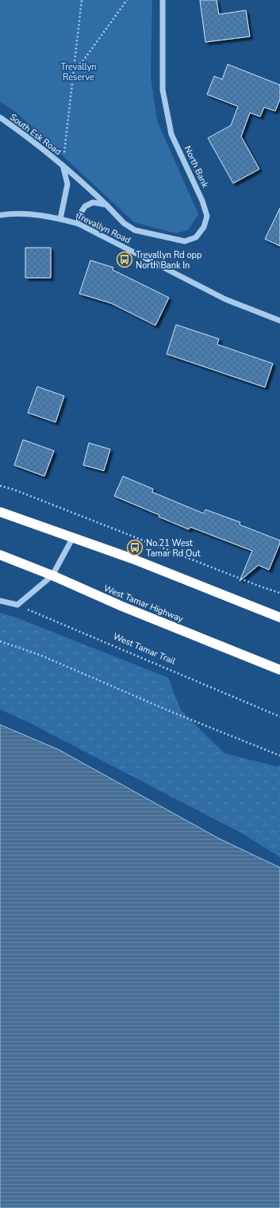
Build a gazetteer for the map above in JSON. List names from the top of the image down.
{
  "streets": {
    "highway": ["West Tamar Highway"],
    "street": ["South Esk Road", "North Bank", "Trevallyn Road"],
    "path": ["West Tamar Trail"]
  },
  "crossings": [
    ["South Esk Road", "North Bank"],
    ["South Esk Road", "Trevallyn Road"]
  ],
  "parks": ["Trevallyn Reserve"],
  "places": {
    "bus stop": ["Trevallyn Rd opp North Bank In", "No.21 West Tamar Rd Out"]
  }
}
